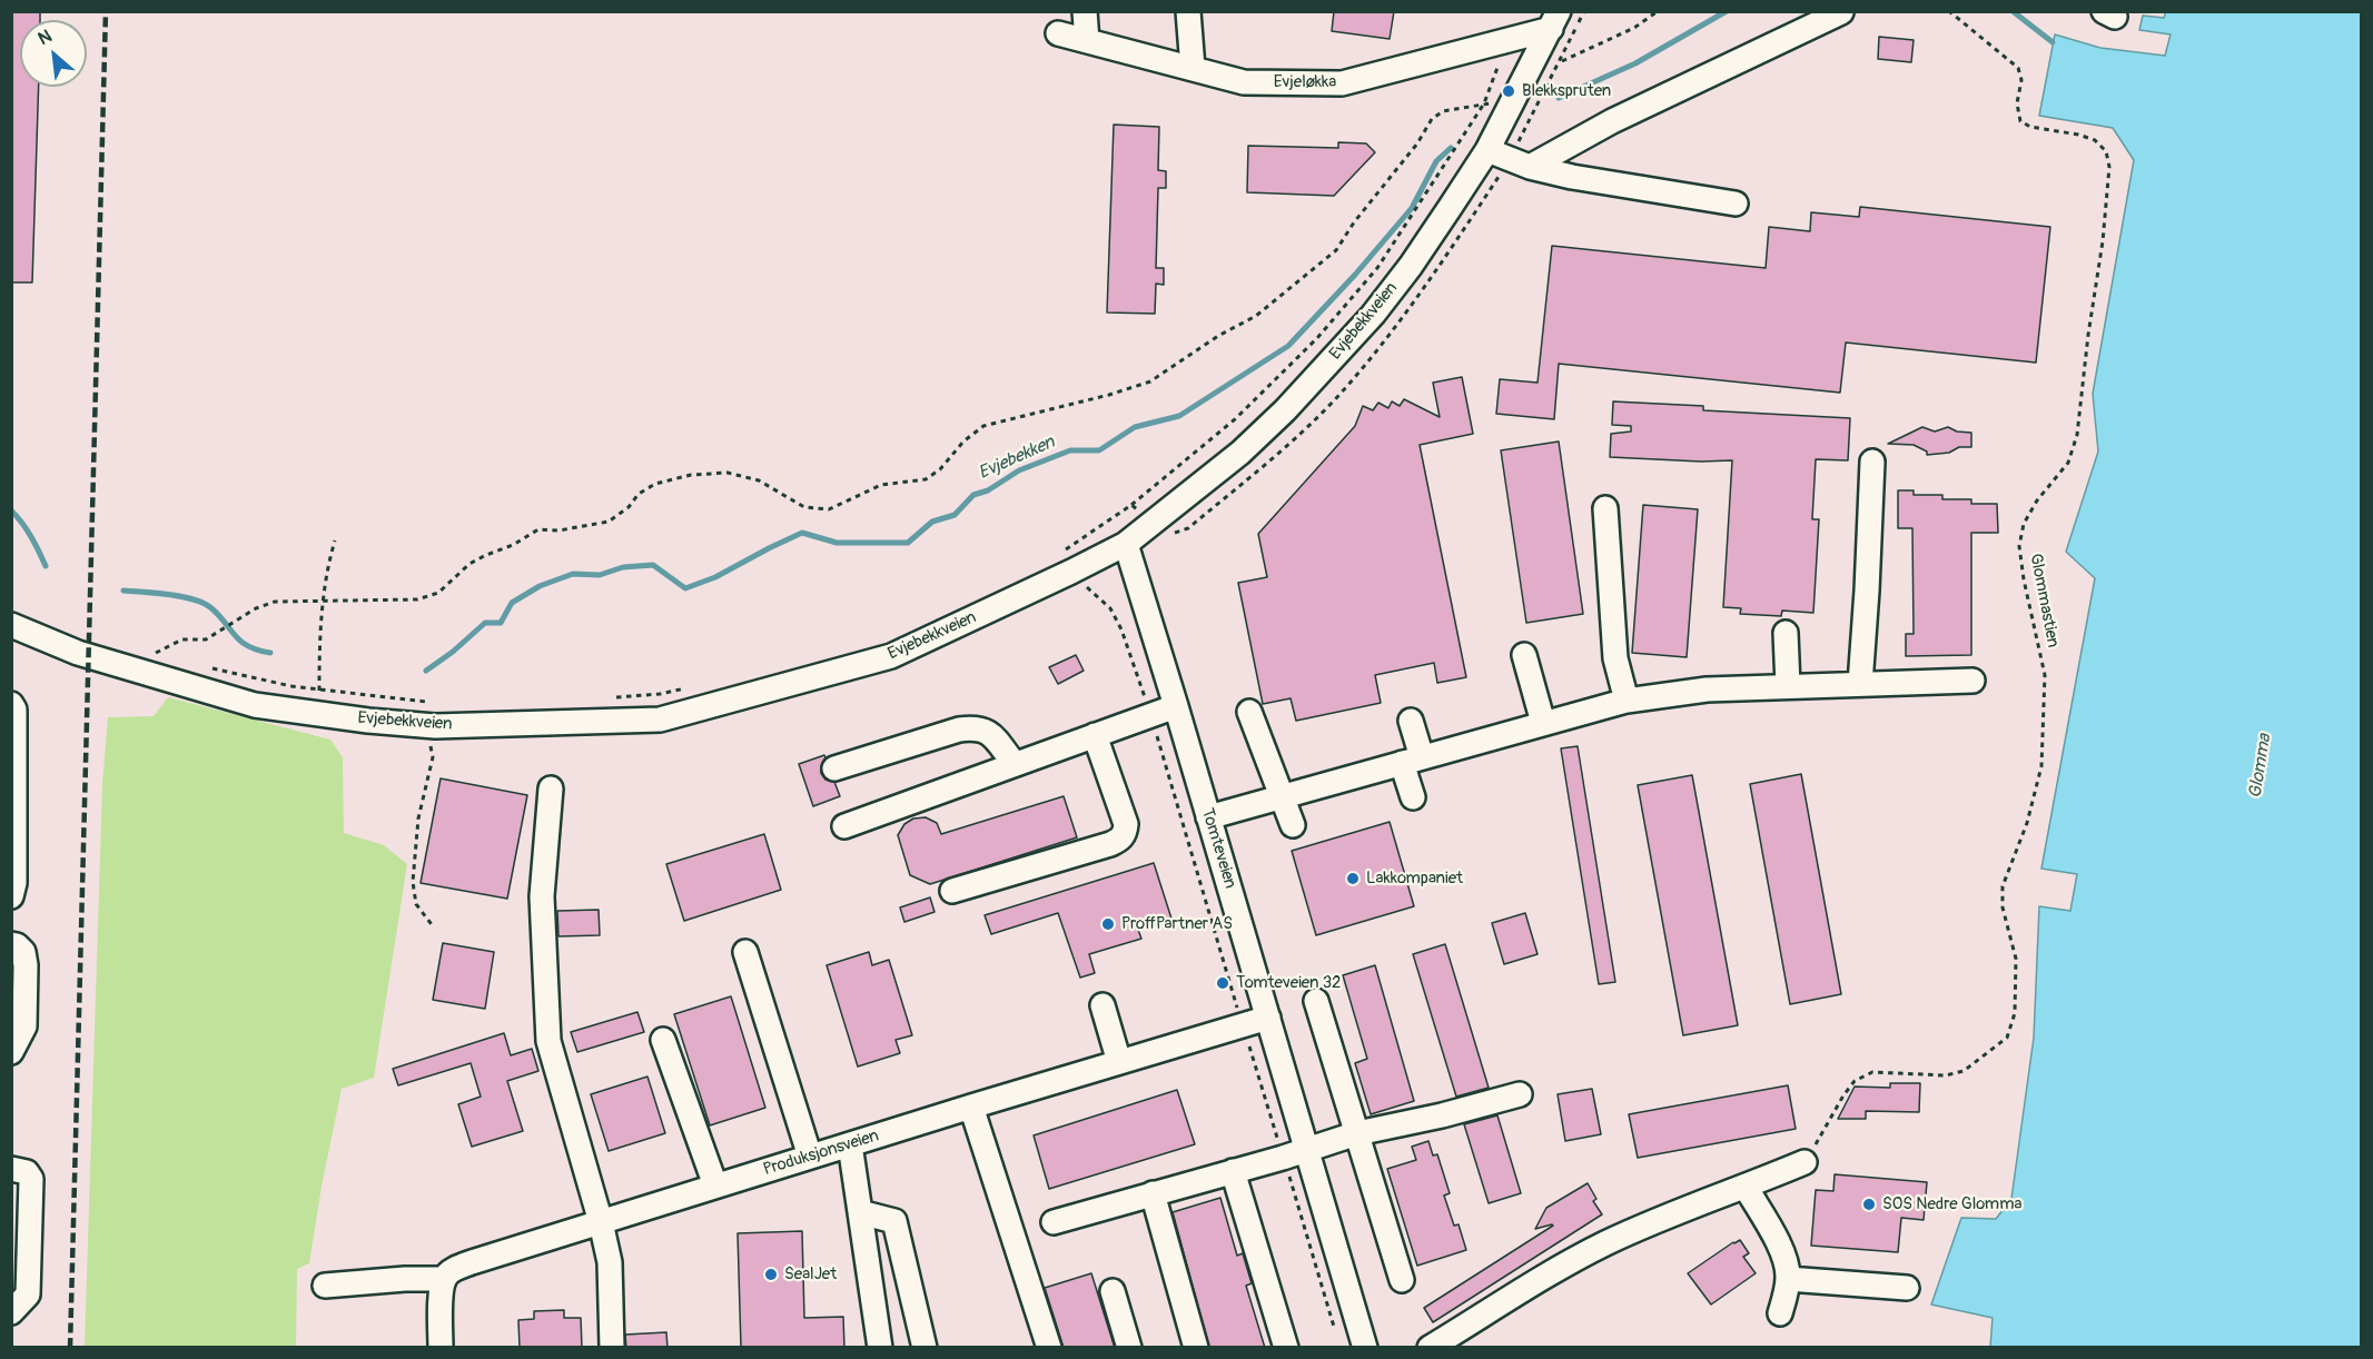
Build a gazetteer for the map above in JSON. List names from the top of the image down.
{
  "streets": {
    "street": [
      "Evjeløkka",
      "Evjebekkveien",
      "Tomteveien",
      "Produksjonsveien"
    ],
    "path": ["Glommastien"]
  },
  "crossings": [
    ["Evjeløkka", "Evjebekkveien"],
    ["Evjebekkveien", "Tomteveien"],
    ["Tomteveien", "Produksjonsveien"]
  ],
  "water": ["Evjebekken", "Glomma"],
  "places": [
    "Blekkspruten",
    "Lakkompaniet",
    "ProffPartner AS",
    "Tomteveien 32",
    "SOS Nedre Glomma",
    "SealJet"
  ],
  "north": "top left"
}
